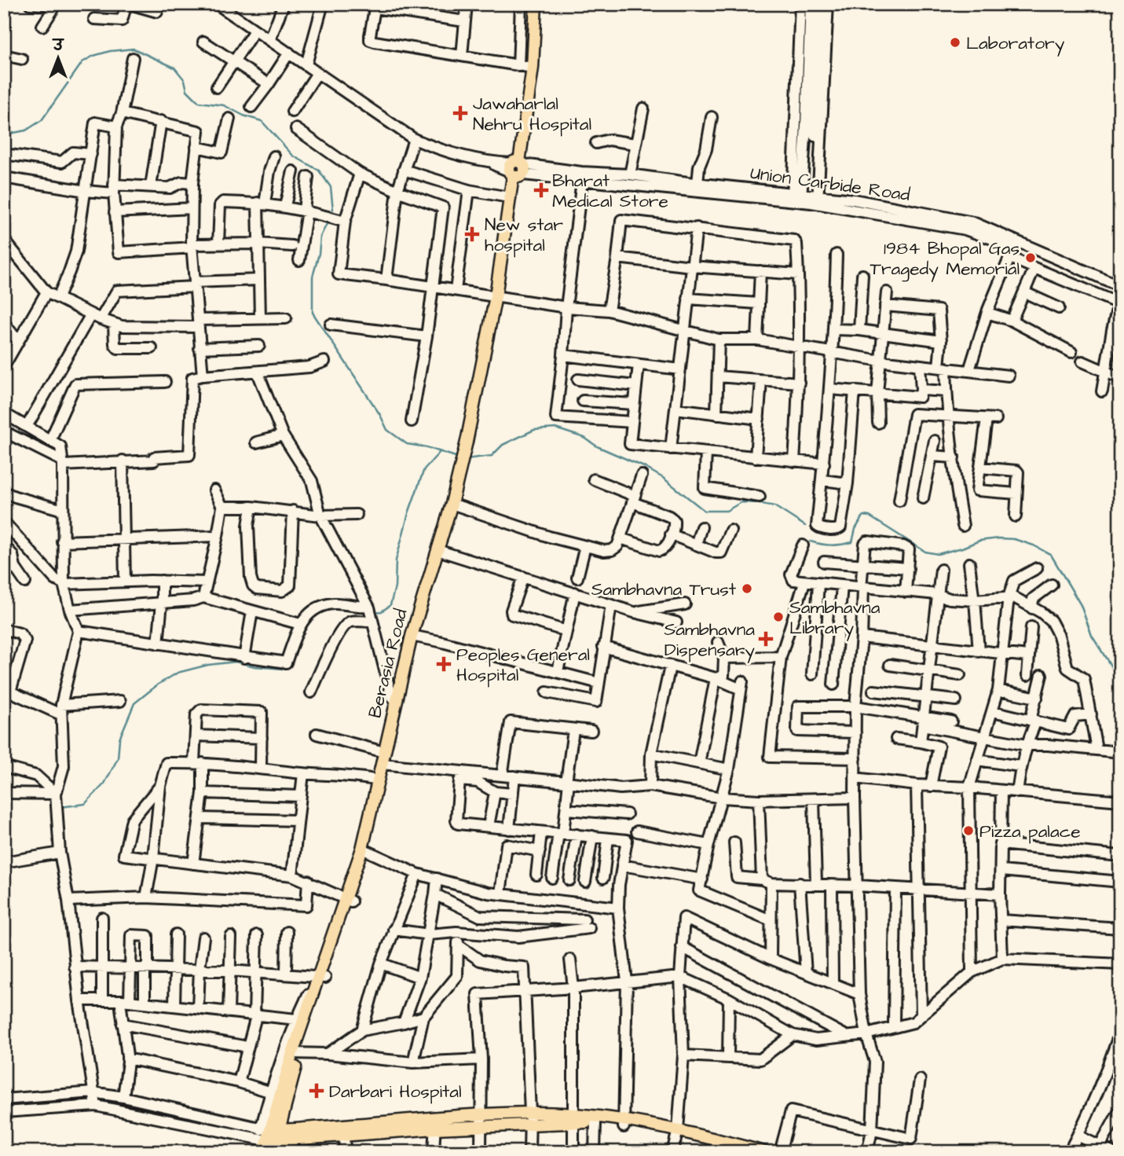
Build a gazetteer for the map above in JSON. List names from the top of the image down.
{
  "streets": {
    "main road": ["Berasia Road"],
    "street": ["Union Carbide Road"]
  },
  "crossings": [
    ["Union Carbide Road", "Berasia Road"]
  ],
  "places": {
    "other": [
      "Laboratory",
      "1984 Bhopal Gas Tragedy Memorial",
      "Sambhavna Trust",
      "Sambhavna Library",
      "Pizza palace"
    ],
    "health": [
      "Jawaharlal Nehru Hospital",
      "Bharat Medical Store",
      "New star hospital",
      "Sambhavna Dispensary",
      "Peoples General Hospital",
      "Darbari Hospital"
    ]
  },
  "north": "top"
}
